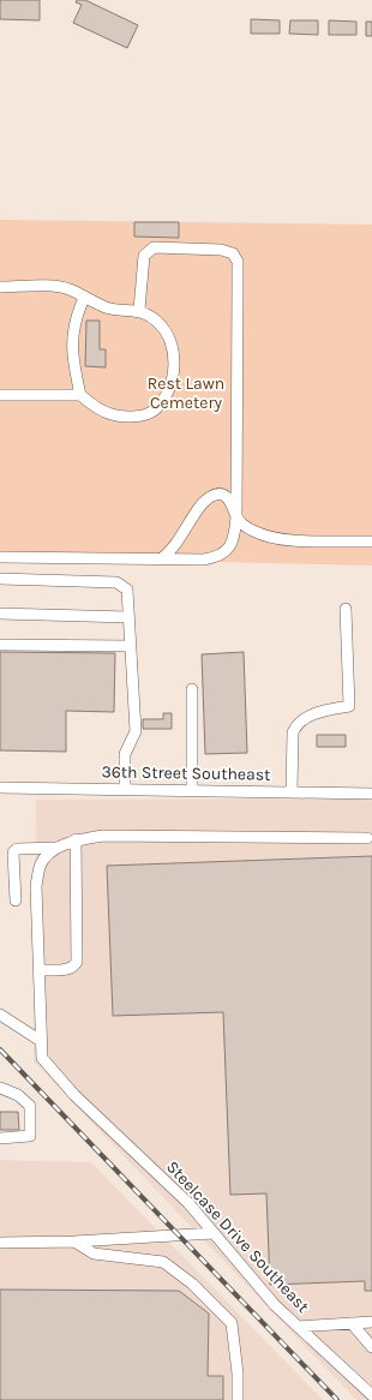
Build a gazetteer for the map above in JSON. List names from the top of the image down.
{
  "streets": {
    "street": ["36th Street Southeast", "Steelcase Drive Southeast"]
  },
  "parks": ["Rest Lawn Cemetery"]
}
